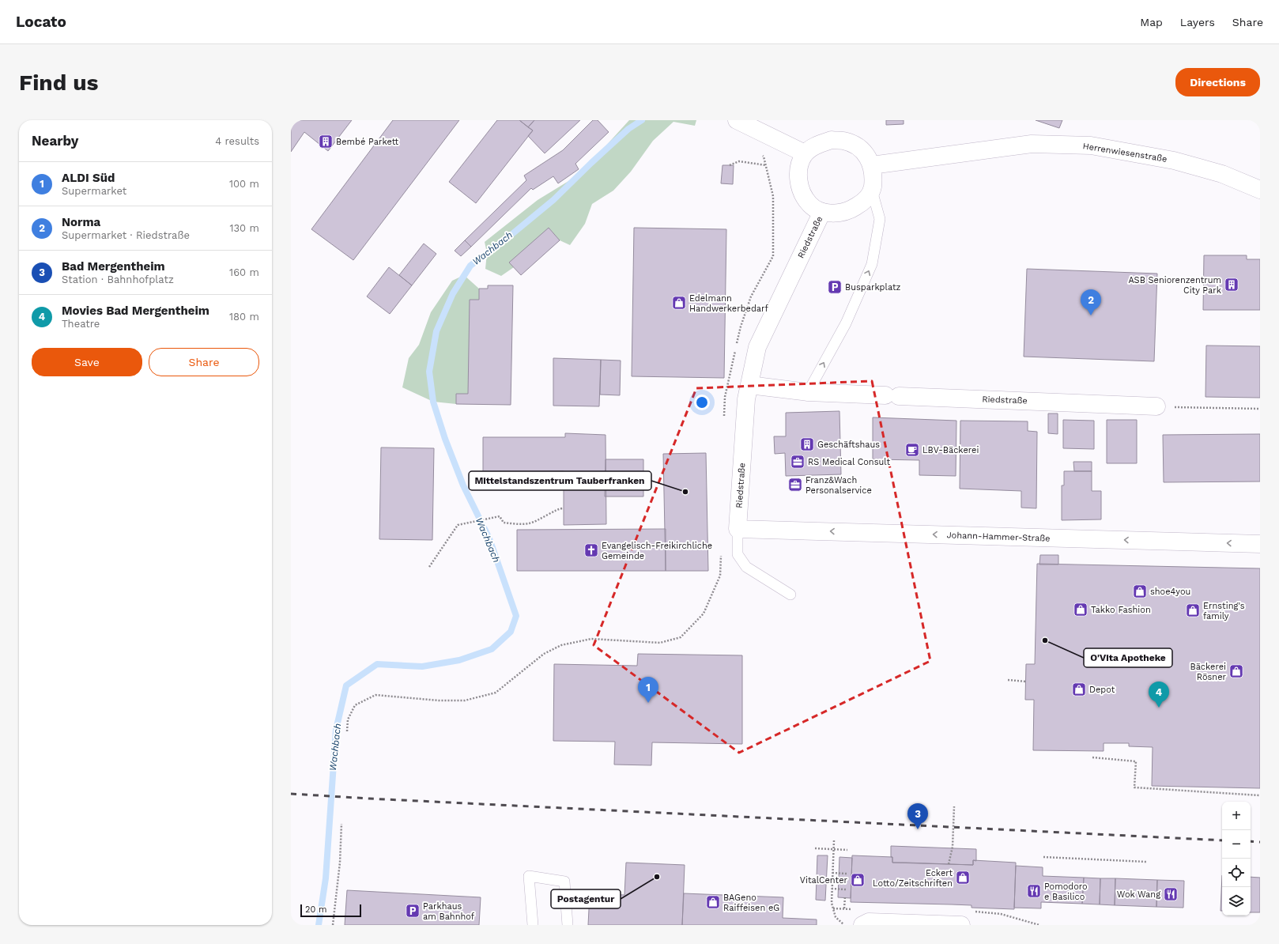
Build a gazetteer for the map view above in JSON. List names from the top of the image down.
{
  "streets": {
    "street": ["Herrenwiesenstraße", "Riedstraße", "Johann-Hammer-Straße"]
  },
  "crossings": [
    ["Herrenwiesenstraße", "Riedstraße"],
    ["Riedstraße", "Johann-Hammer-Straße"]
  ],
  "one_way": ["Johann-Hammer-Straße"],
  "water": ["Wachbach"],
  "places": {
    "building": ["Bembé Parkett", "ASB Seniorenzentrum City Park", "Geschäftshaus"],
    "parking": ["Busparkplatz", "Parkhaus am Bahnhof"],
    "shop": [
      "Edelmann Handwerkerbedarf",
      "shoe4you",
      "Takko Fashion",
      "Ernsting's family",
      "Bäckerei Rösner",
      "Depot",
      "Eckert Lotto/Zeitschriften",
      "VitalCenter",
      "BAGeno Raiffeisen eG"
    ],
    "cafe": ["LBV-Bäckerei"],
    "office": ["RS Medical Consult", "Franz&Wach Personalservice"],
    "other": ["Mittelstandszentrum Tauberfranken", "O'Vita Apotheke", "Postagentur"],
    "church": ["Evangelisch-Freikirchliche Gemeinde"],
    "restaurant": ["Pomodoro e Basilico", "Wok Wang"]
  },
  "scale_bar": "20 m",
  "page": {
    "header": "Locato",
    "nav": ["Map", "Layers", "Share"],
    "buttons": [
      "Directions",
      ["Save", "Share"]
    ],
    "title": "Find us",
    "heading": ["Nearby", "4 results"],
    "list": [
      {
        "mark": "1",
        "name": "ALDI Süd",
        "note": "Supermarket",
        "value": "100 m"
      },
      {
        "mark": "2",
        "name": "Norma",
        "note": "Supermarket · Riedstraße",
        "value": "130 m"
      },
      {
        "mark": "3",
        "name": "Bad Mergentheim",
        "note": "Station · Bahnhofplatz",
        "value": "160 m"
      },
      {
        "mark": "4",
        "name": "Movies Bad Mergentheim",
        "note": "Theatre",
        "value": "180 m"
      }
    ],
    "pins": [
      "2",
      "1",
      "4",
      "3"
    ],
    "map_buttons": ["+", "−"],
    "scale": "20 m"
  }
}
